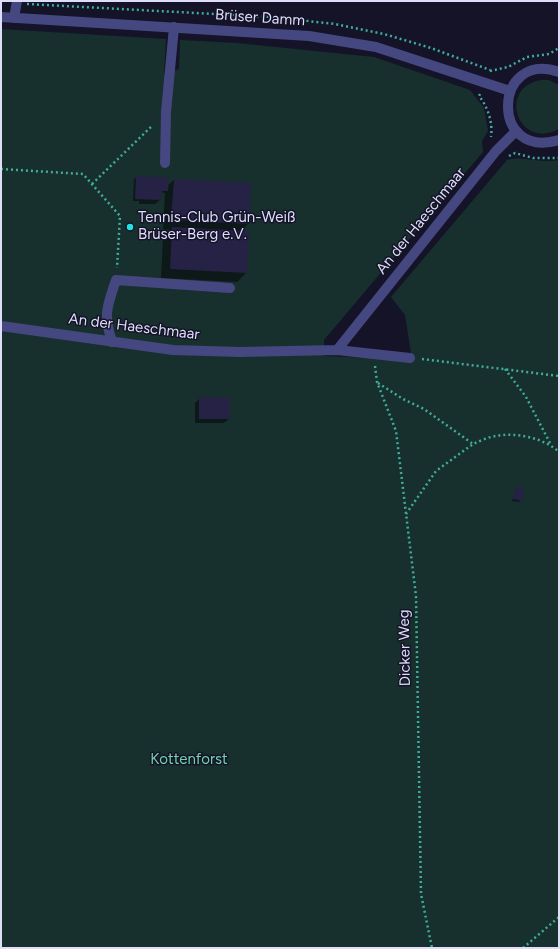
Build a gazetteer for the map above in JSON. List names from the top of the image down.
{
  "streets": {
    "street": ["Brüser Damm", "An der Haeschmaar"],
    "path": ["Dicker Weg"]
  },
  "crossings": [
    ["An der Haeschmaar", "Dicker Weg"]
  ],
  "parks": ["Kottenforst"],
  "places": ["Tennis-Club Grün-Weiß Brüser-Berg e.V."]
}
